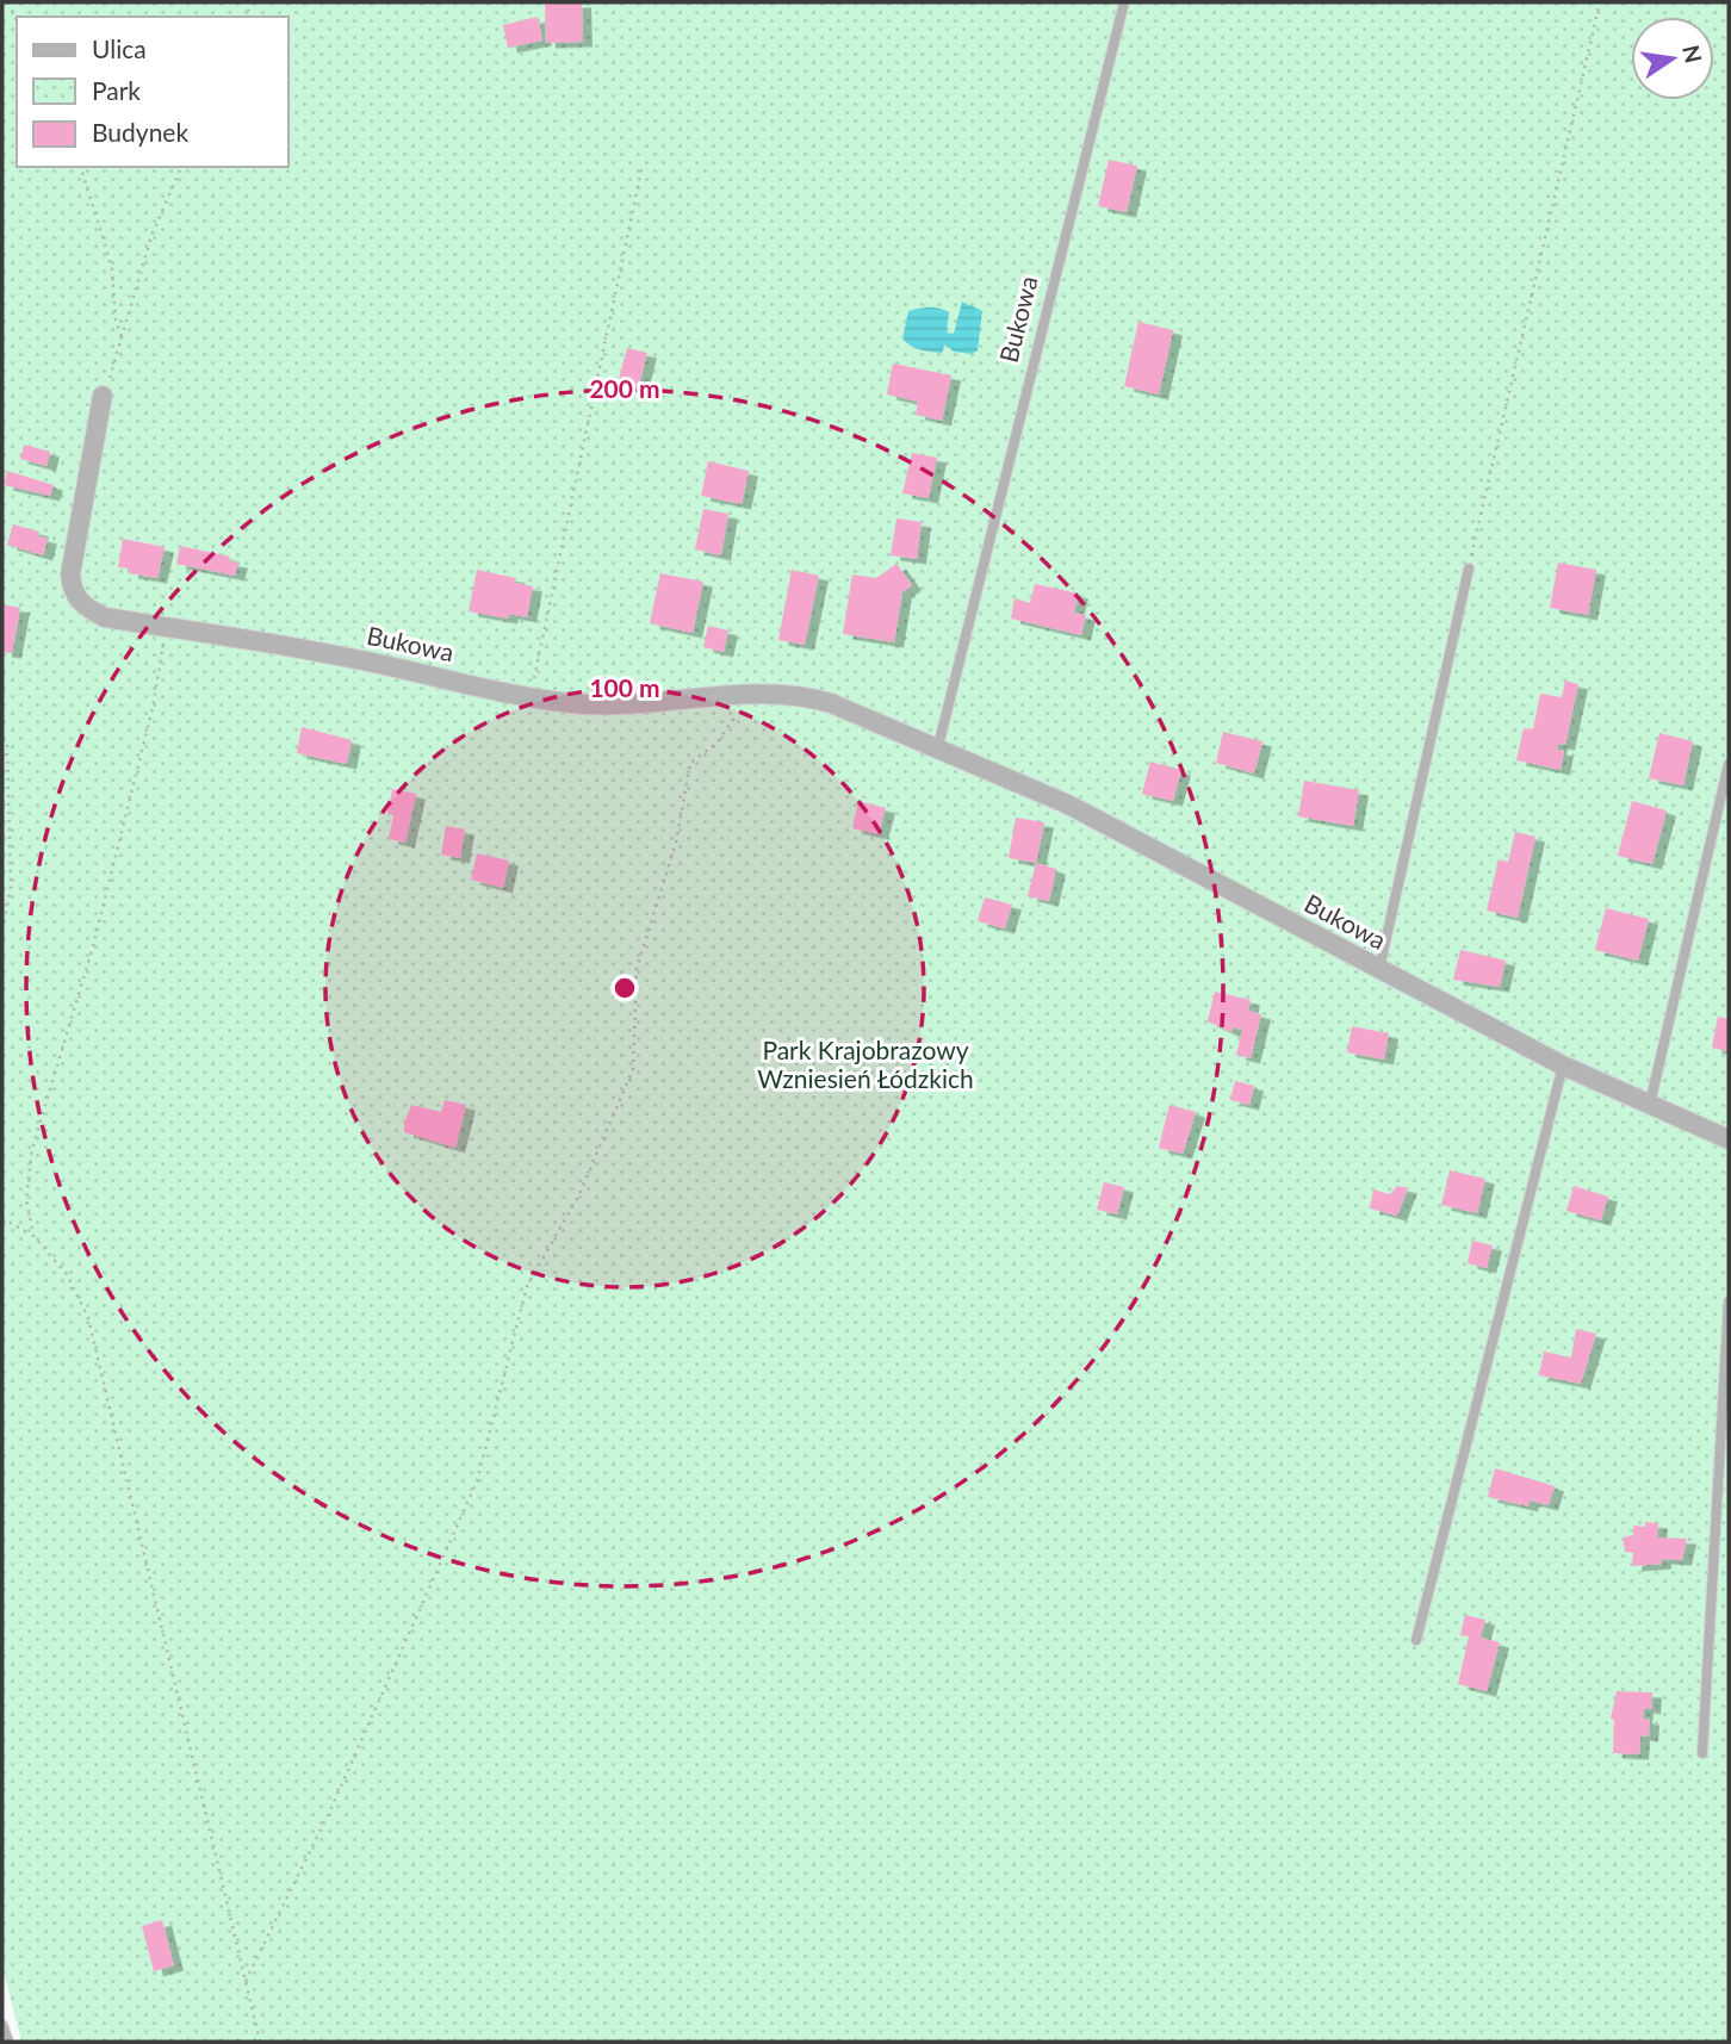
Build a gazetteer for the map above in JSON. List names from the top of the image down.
{
  "streets": {
    "street": ["Bukowa"]
  },
  "parks": ["Park Krajobrazowy Wzniesień Łódzkich"],
  "legend": ["Ulica", "Park", "Budynek"],
  "north": "right",
  "rings": ["200 m", "100 m"]
}
